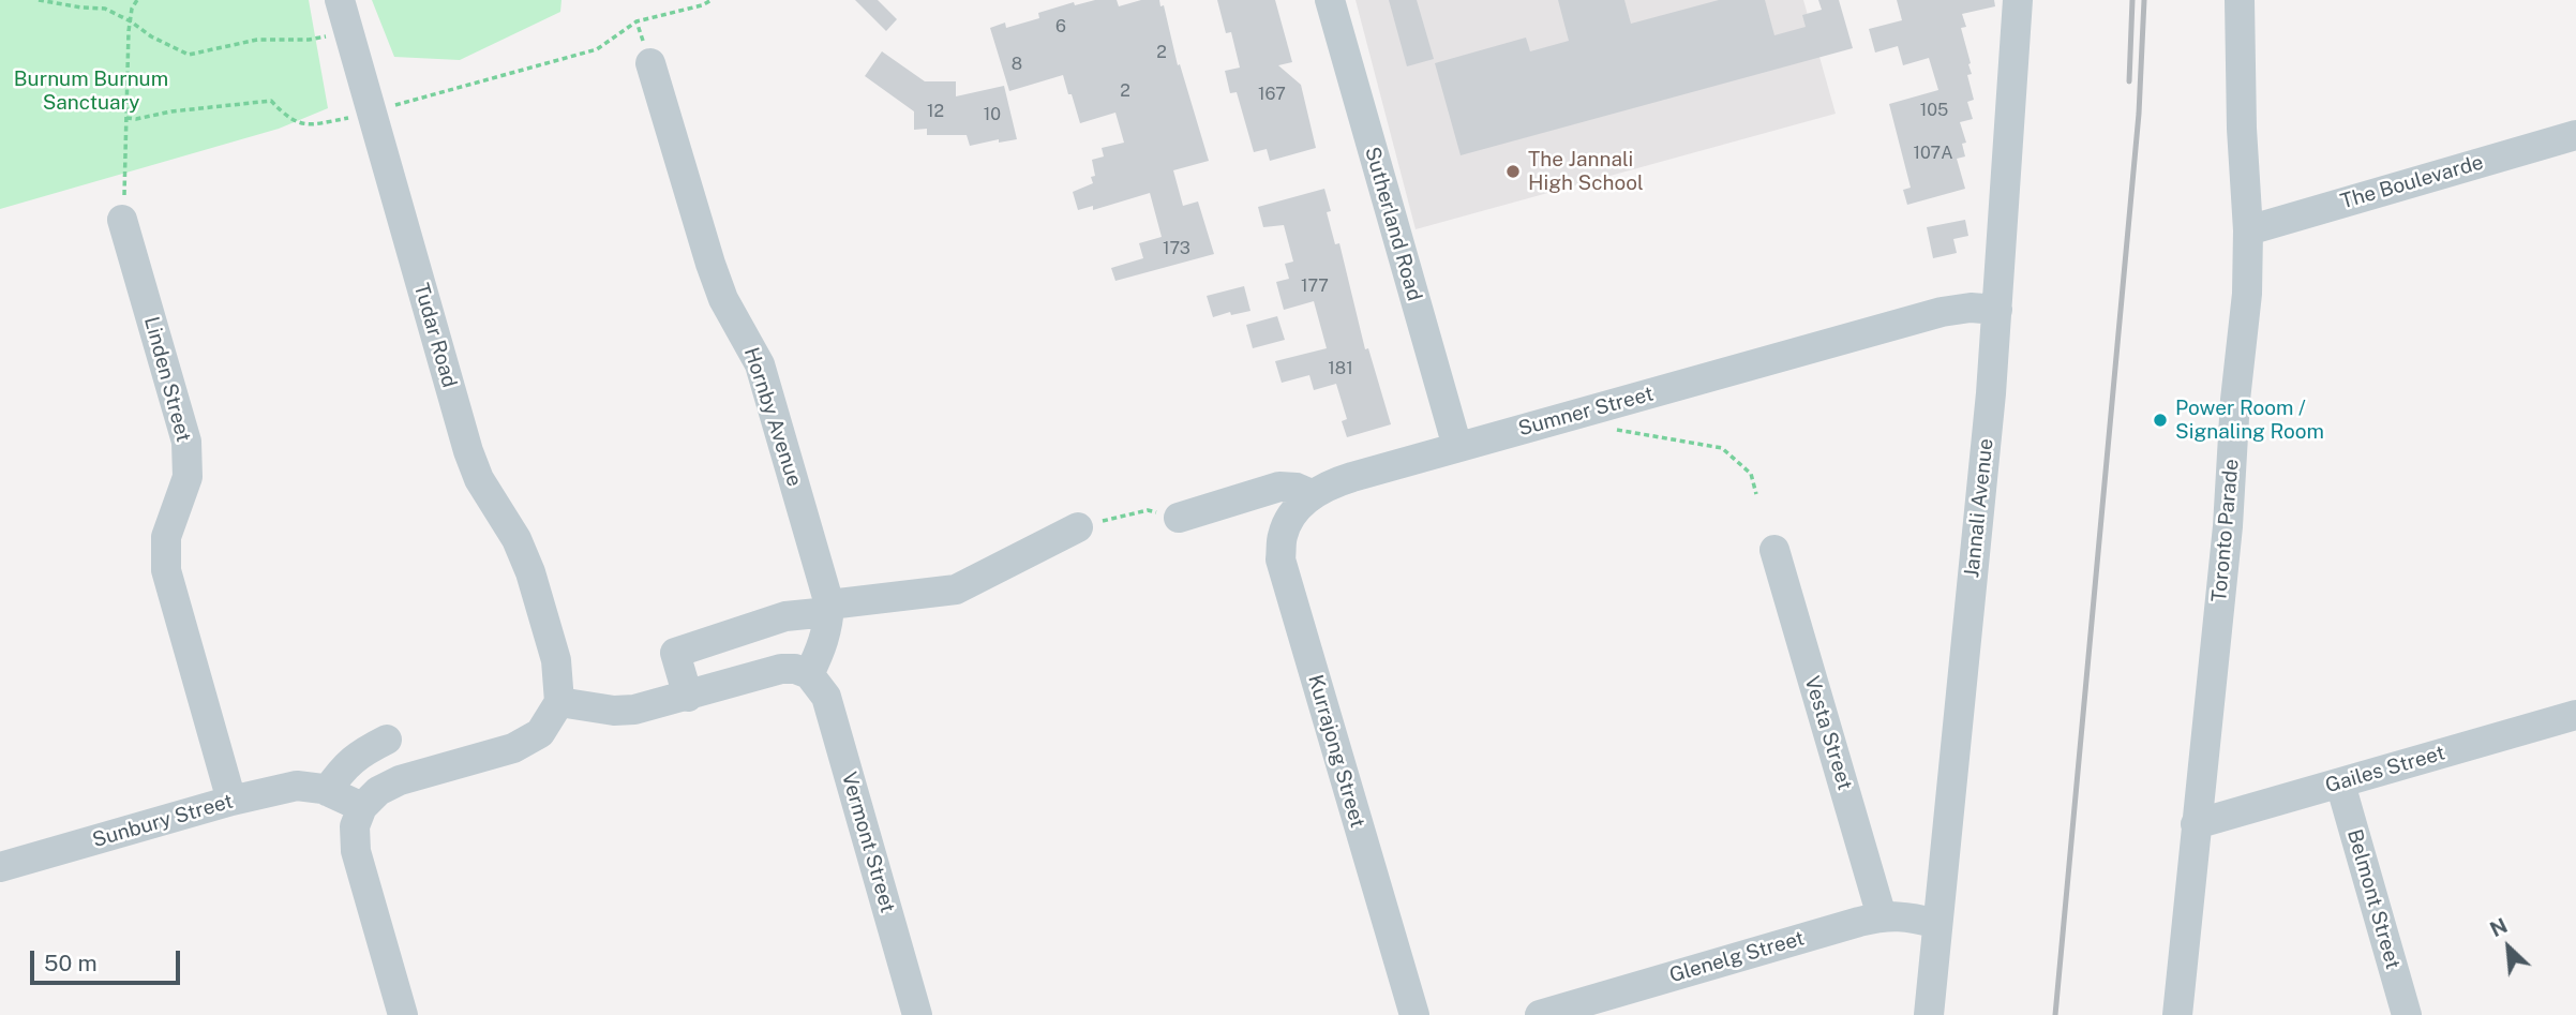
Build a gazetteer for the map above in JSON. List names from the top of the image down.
{
  "streets": {
    "street": [
      "The Boulevarde",
      "Sutherland Road",
      "Tudar Road",
      "Linden Street",
      "Sumner Street",
      "Hornby Avenue",
      "Jannali Avenue",
      "Toronto Parade",
      "Vesta Street",
      "Kurrajong Street",
      "Gailes Street",
      "Sunbury Street",
      "Vermont Street",
      "Belmont Street",
      "Glenelg Street"
    ]
  },
  "crossings": [
    ["The Boulevarde", "Toronto Parade"],
    ["Sutherland Road", "Sumner Street"],
    ["Linden Street", "Sunbury Street"],
    ["Sumner Street", "Jannali Avenue"],
    ["Sumner Street", "Kurrajong Street"],
    ["Jannali Avenue", "Glenelg Street"],
    ["Toronto Parade", "Gailes Street"],
    ["Vesta Street", "Glenelg Street"],
    ["Gailes Street", "Belmont Street"]
  ],
  "parks": ["Burnum Burnum Sanctuary"],
  "places": ["The Jannali High School", "Power Room / Signaling Room"],
  "house_numbers": [
    "6",
    "2",
    "8",
    "2",
    "167",
    "105",
    "12",
    "10",
    "107A",
    "173",
    "177",
    "181"
  ],
  "scale_bar": "50 m",
  "north": "top left"
}
